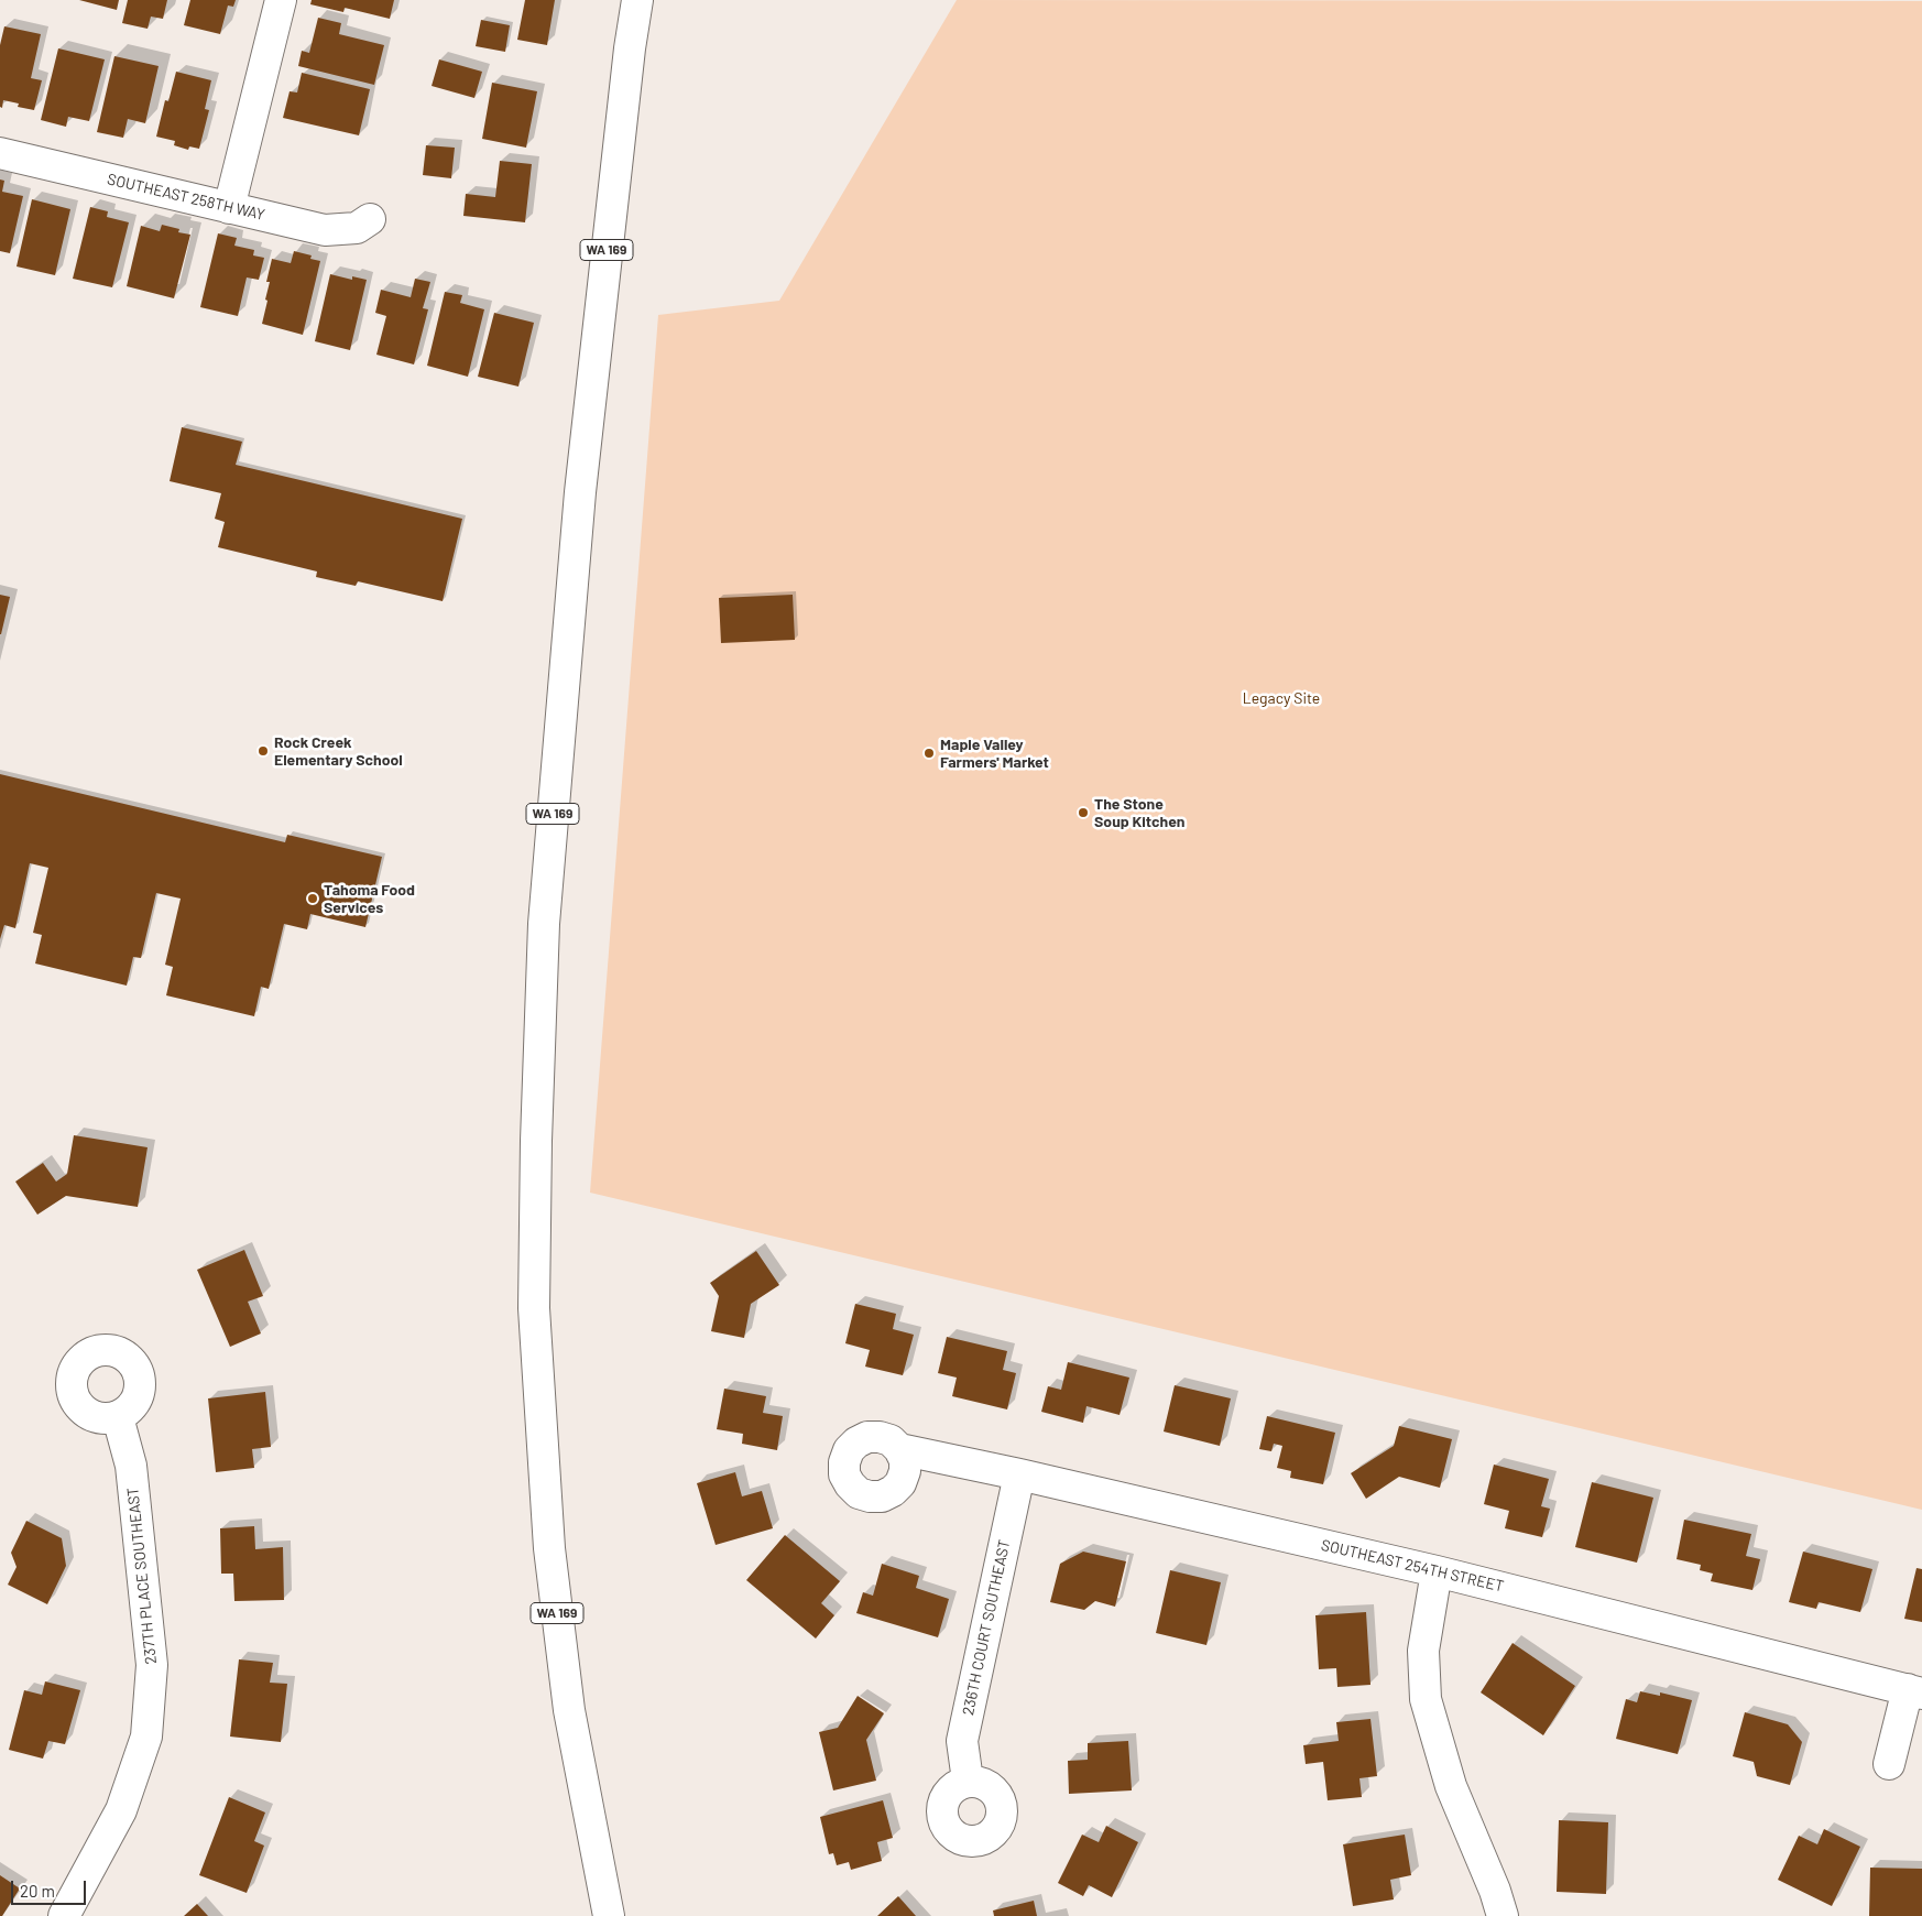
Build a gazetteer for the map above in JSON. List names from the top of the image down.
{
  "streets": {
    "street": [
      "SOUTHEAST 258TH WAY",
      "WA 169",
      "SOUTHEAST 254TH STREET",
      "237TH PLACE SOUTHEAST",
      "236TH COURT SOUTHEAST"
    ]
  },
  "crossings": [
    ["SOUTHEAST 254TH STREET", "236TH COURT SOUTHEAST"]
  ],
  "parks": ["Legacy Site"],
  "places": [
    "Rock Creek Elementary School",
    "Maple Valley Farmers' Market",
    "The Stone Soup Kitchen",
    "Tahoma Food Services"
  ],
  "scale_bar": "20 m"
}
